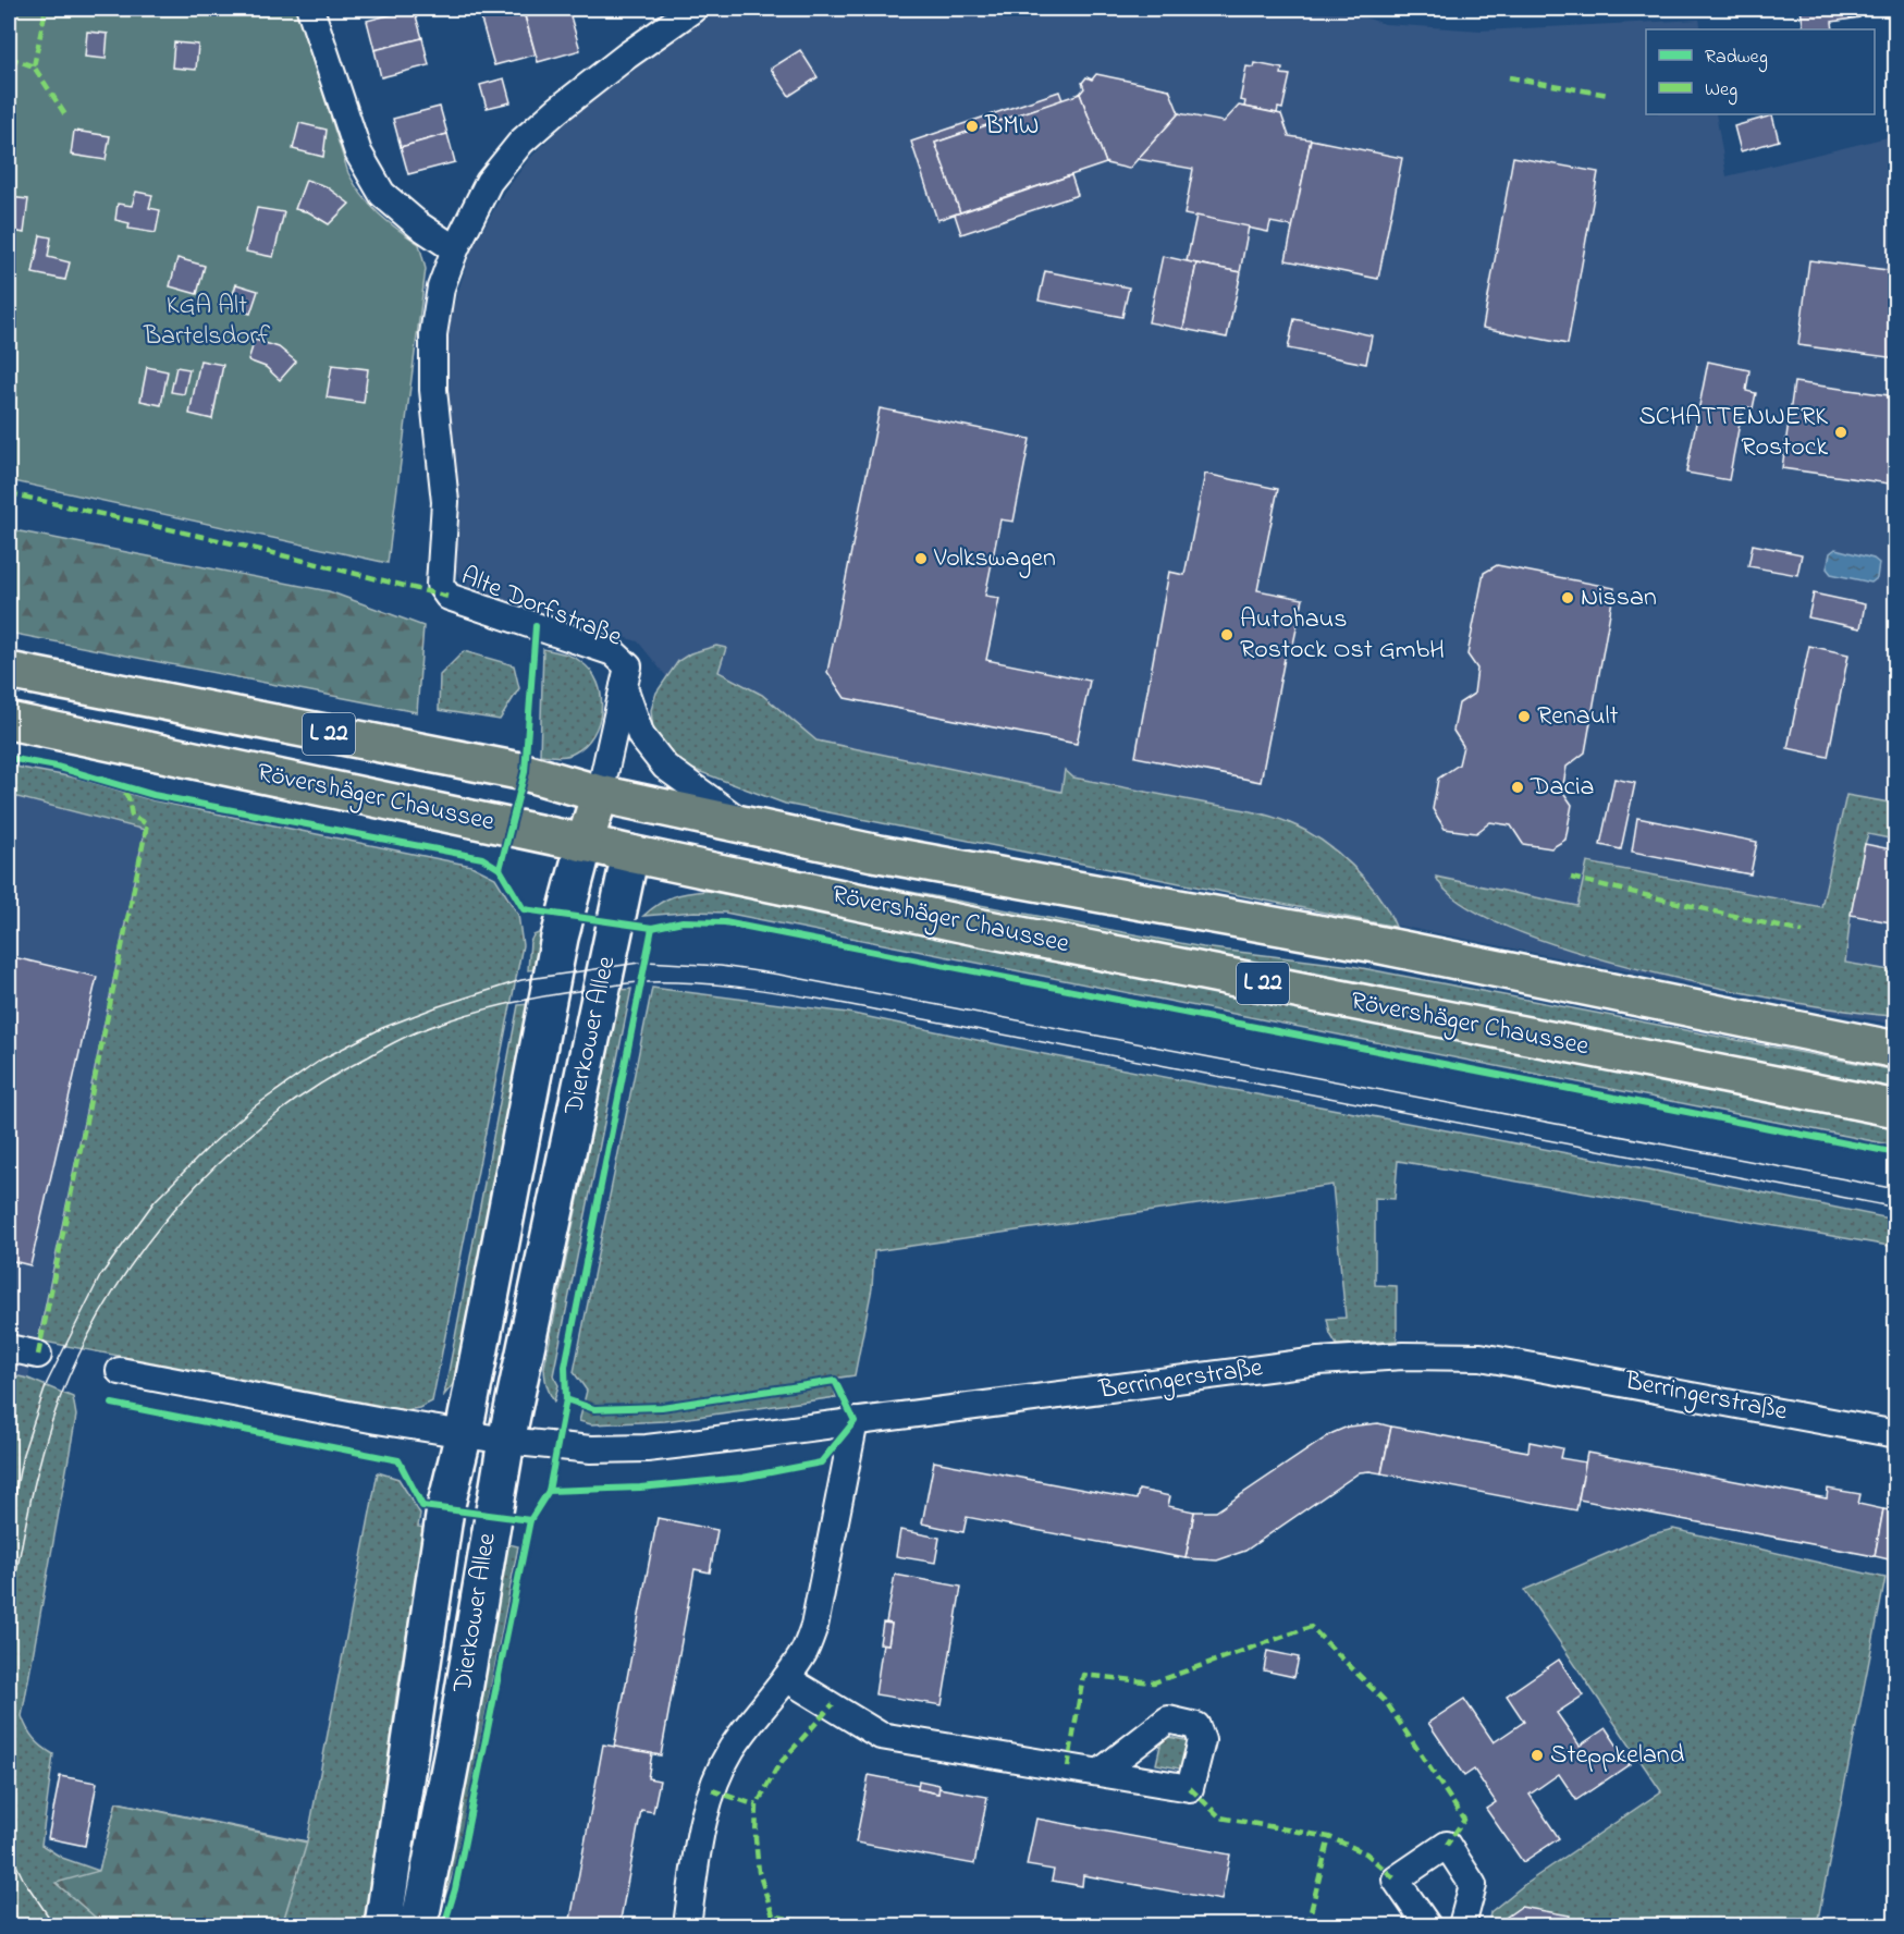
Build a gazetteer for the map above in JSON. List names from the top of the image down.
{
  "streets": {
    "main road": ["L 22", "Rövershäger Chaussee", "Dierkower Allee"],
    "street": ["Alte Dorfstraße", "Berringerstraße"]
  },
  "crossings": [
    ["Alte Dorfstraße", "Rövershäger Chaussee"],
    ["Alte Dorfstraße", "Dierkower Allee"],
    ["Rövershäger Chaussee", "Dierkower Allee"],
    ["Dierkower Allee", "Berringerstraße"]
  ],
  "parks": ["KGA Alt Bartelsdorf"],
  "places": [
    "BMW",
    "SCHATTENWERK Rostock",
    "Volkswagen",
    "Nissan",
    "Autohaus Rostock Ost GmbH",
    "Renault",
    "Dacia",
    "Steppkeland"
  ],
  "legend": ["Radweg", "Weg"]
}
